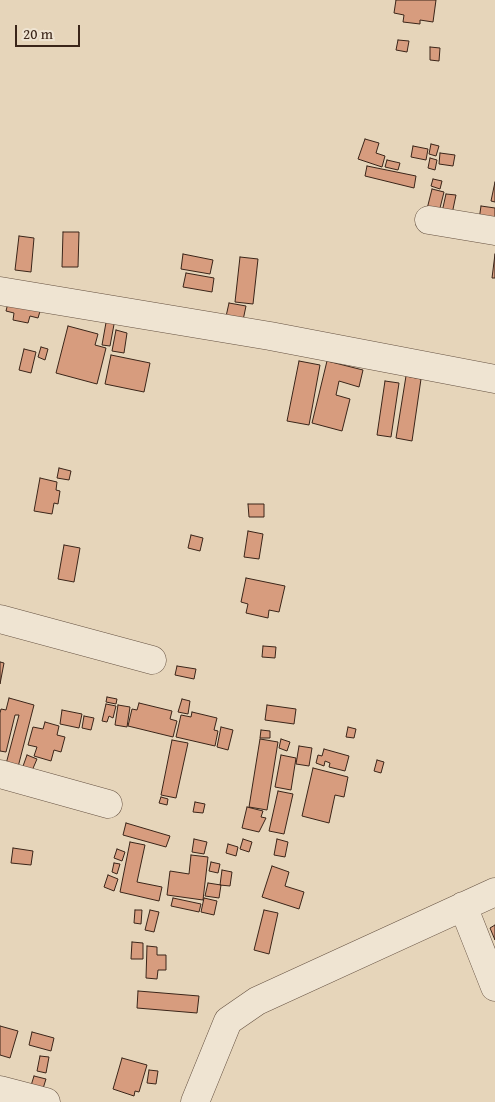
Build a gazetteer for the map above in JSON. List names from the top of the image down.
{
  "scale_bar": "20 m"
}
